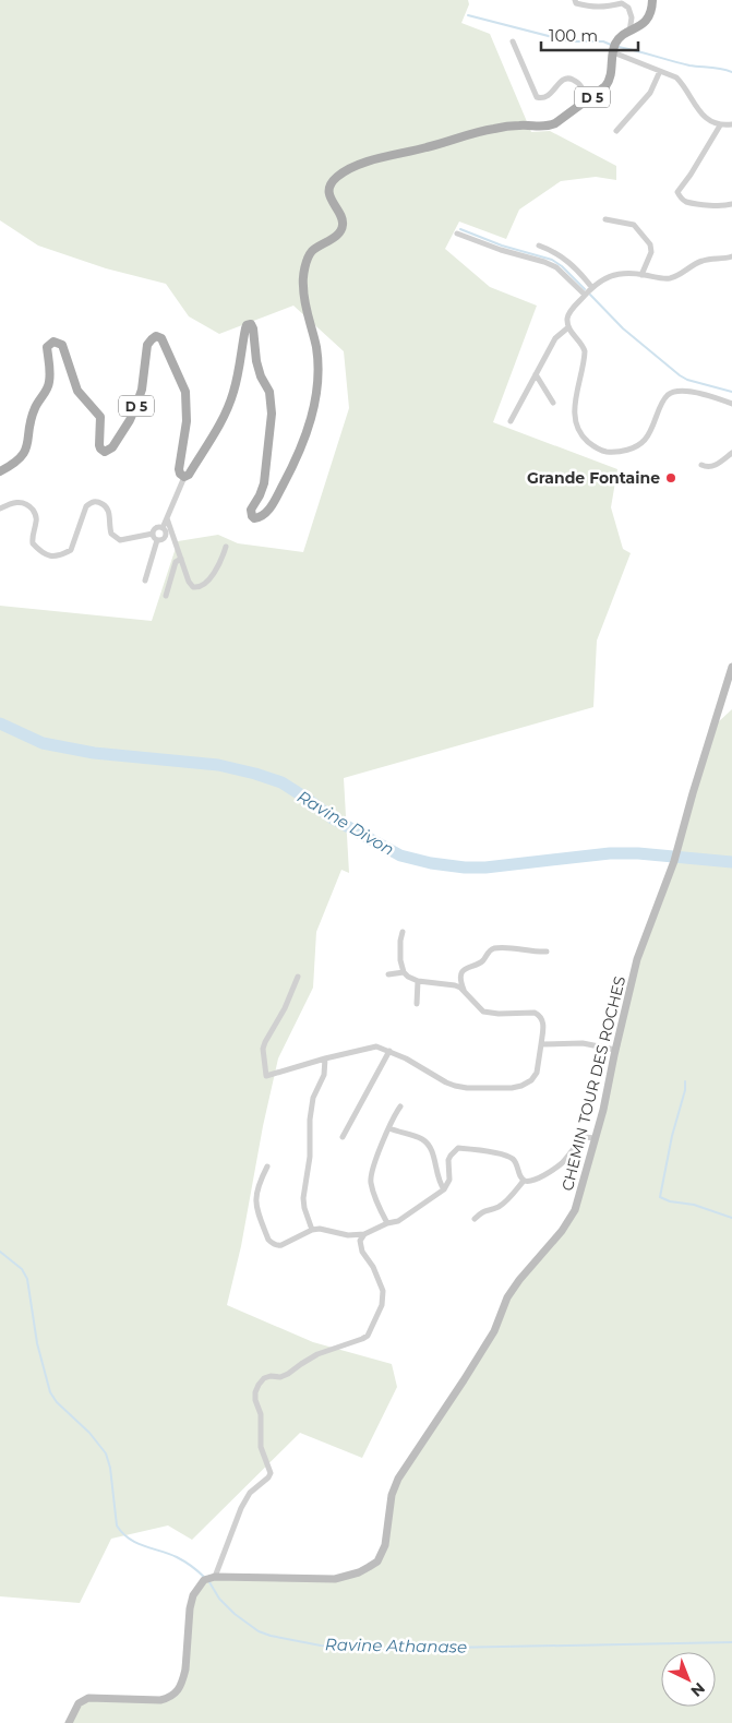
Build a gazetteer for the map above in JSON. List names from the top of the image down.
{
  "streets": {
    "main road": ["D 5"],
    "street": ["CHEMIN TOUR DES ROCHES"]
  },
  "water": ["Ravine Divon", "Ravine Athanase"],
  "places": ["Grande Fontaine"],
  "scale_bar": "100 m",
  "north": "bottom right"
}
